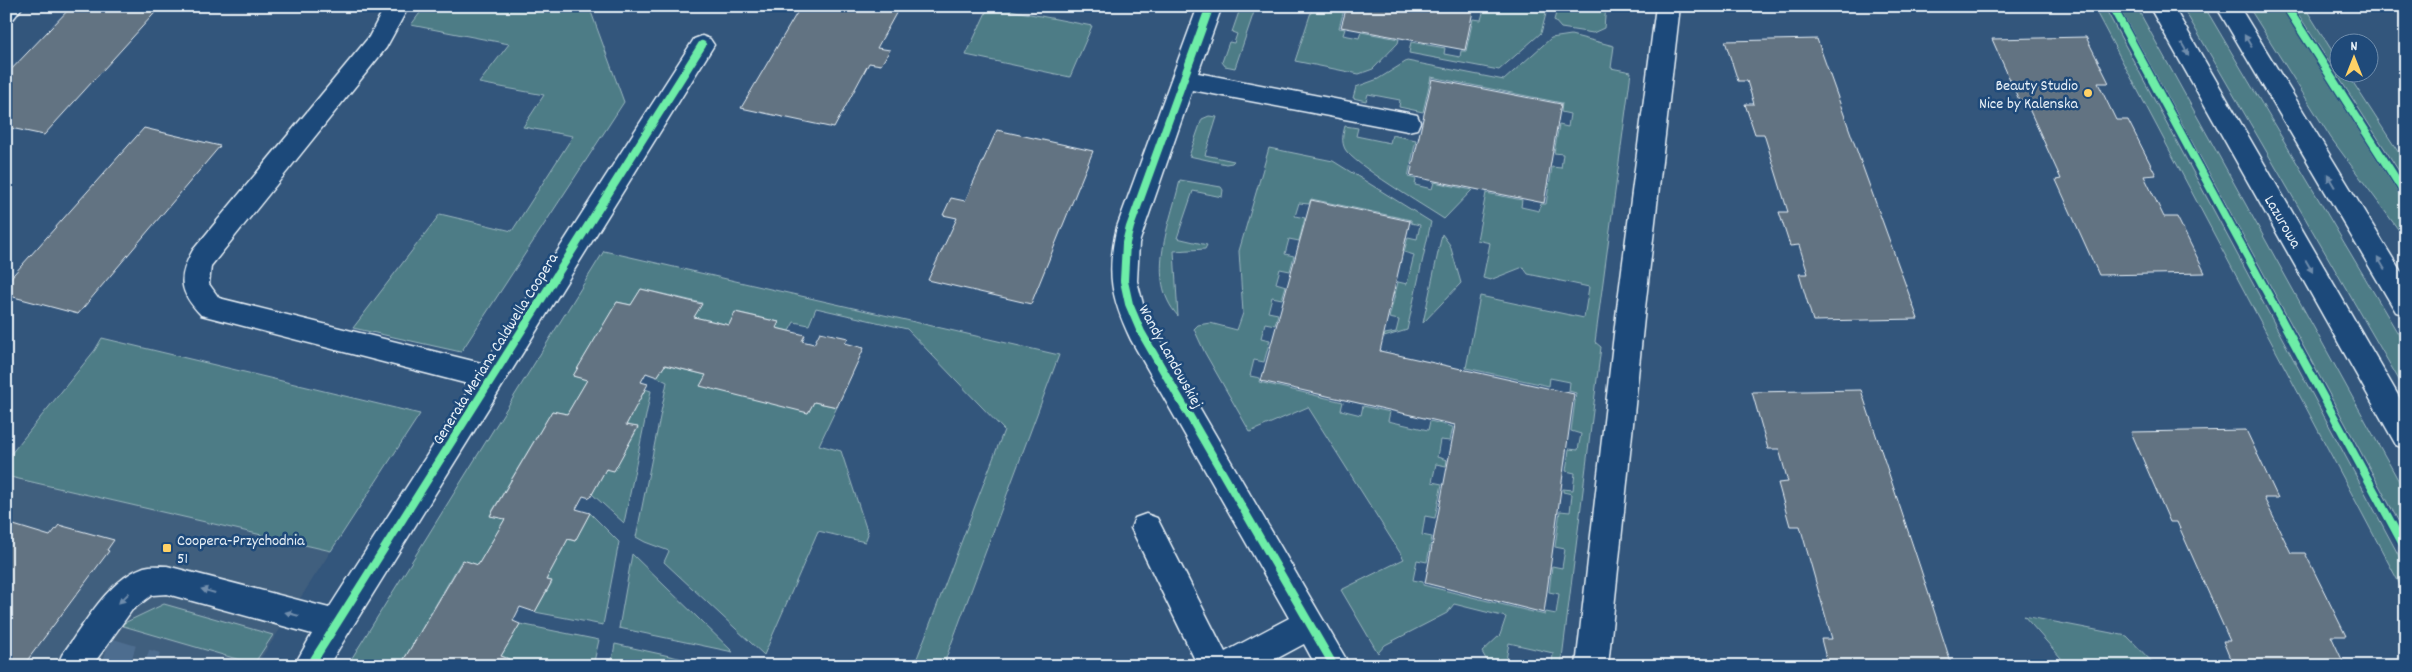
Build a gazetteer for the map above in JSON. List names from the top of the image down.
{
  "streets": {
    "street": ["Lazurowa", "Generała Meriana Caldwella Coopera", "Wandy Landowskiej"]
  },
  "places": {
    "other": ["Beauty Studio Nice by Kalenska"],
    "transit": ["Coopera-Przychodnia 51"]
  },
  "north": "top"
}
